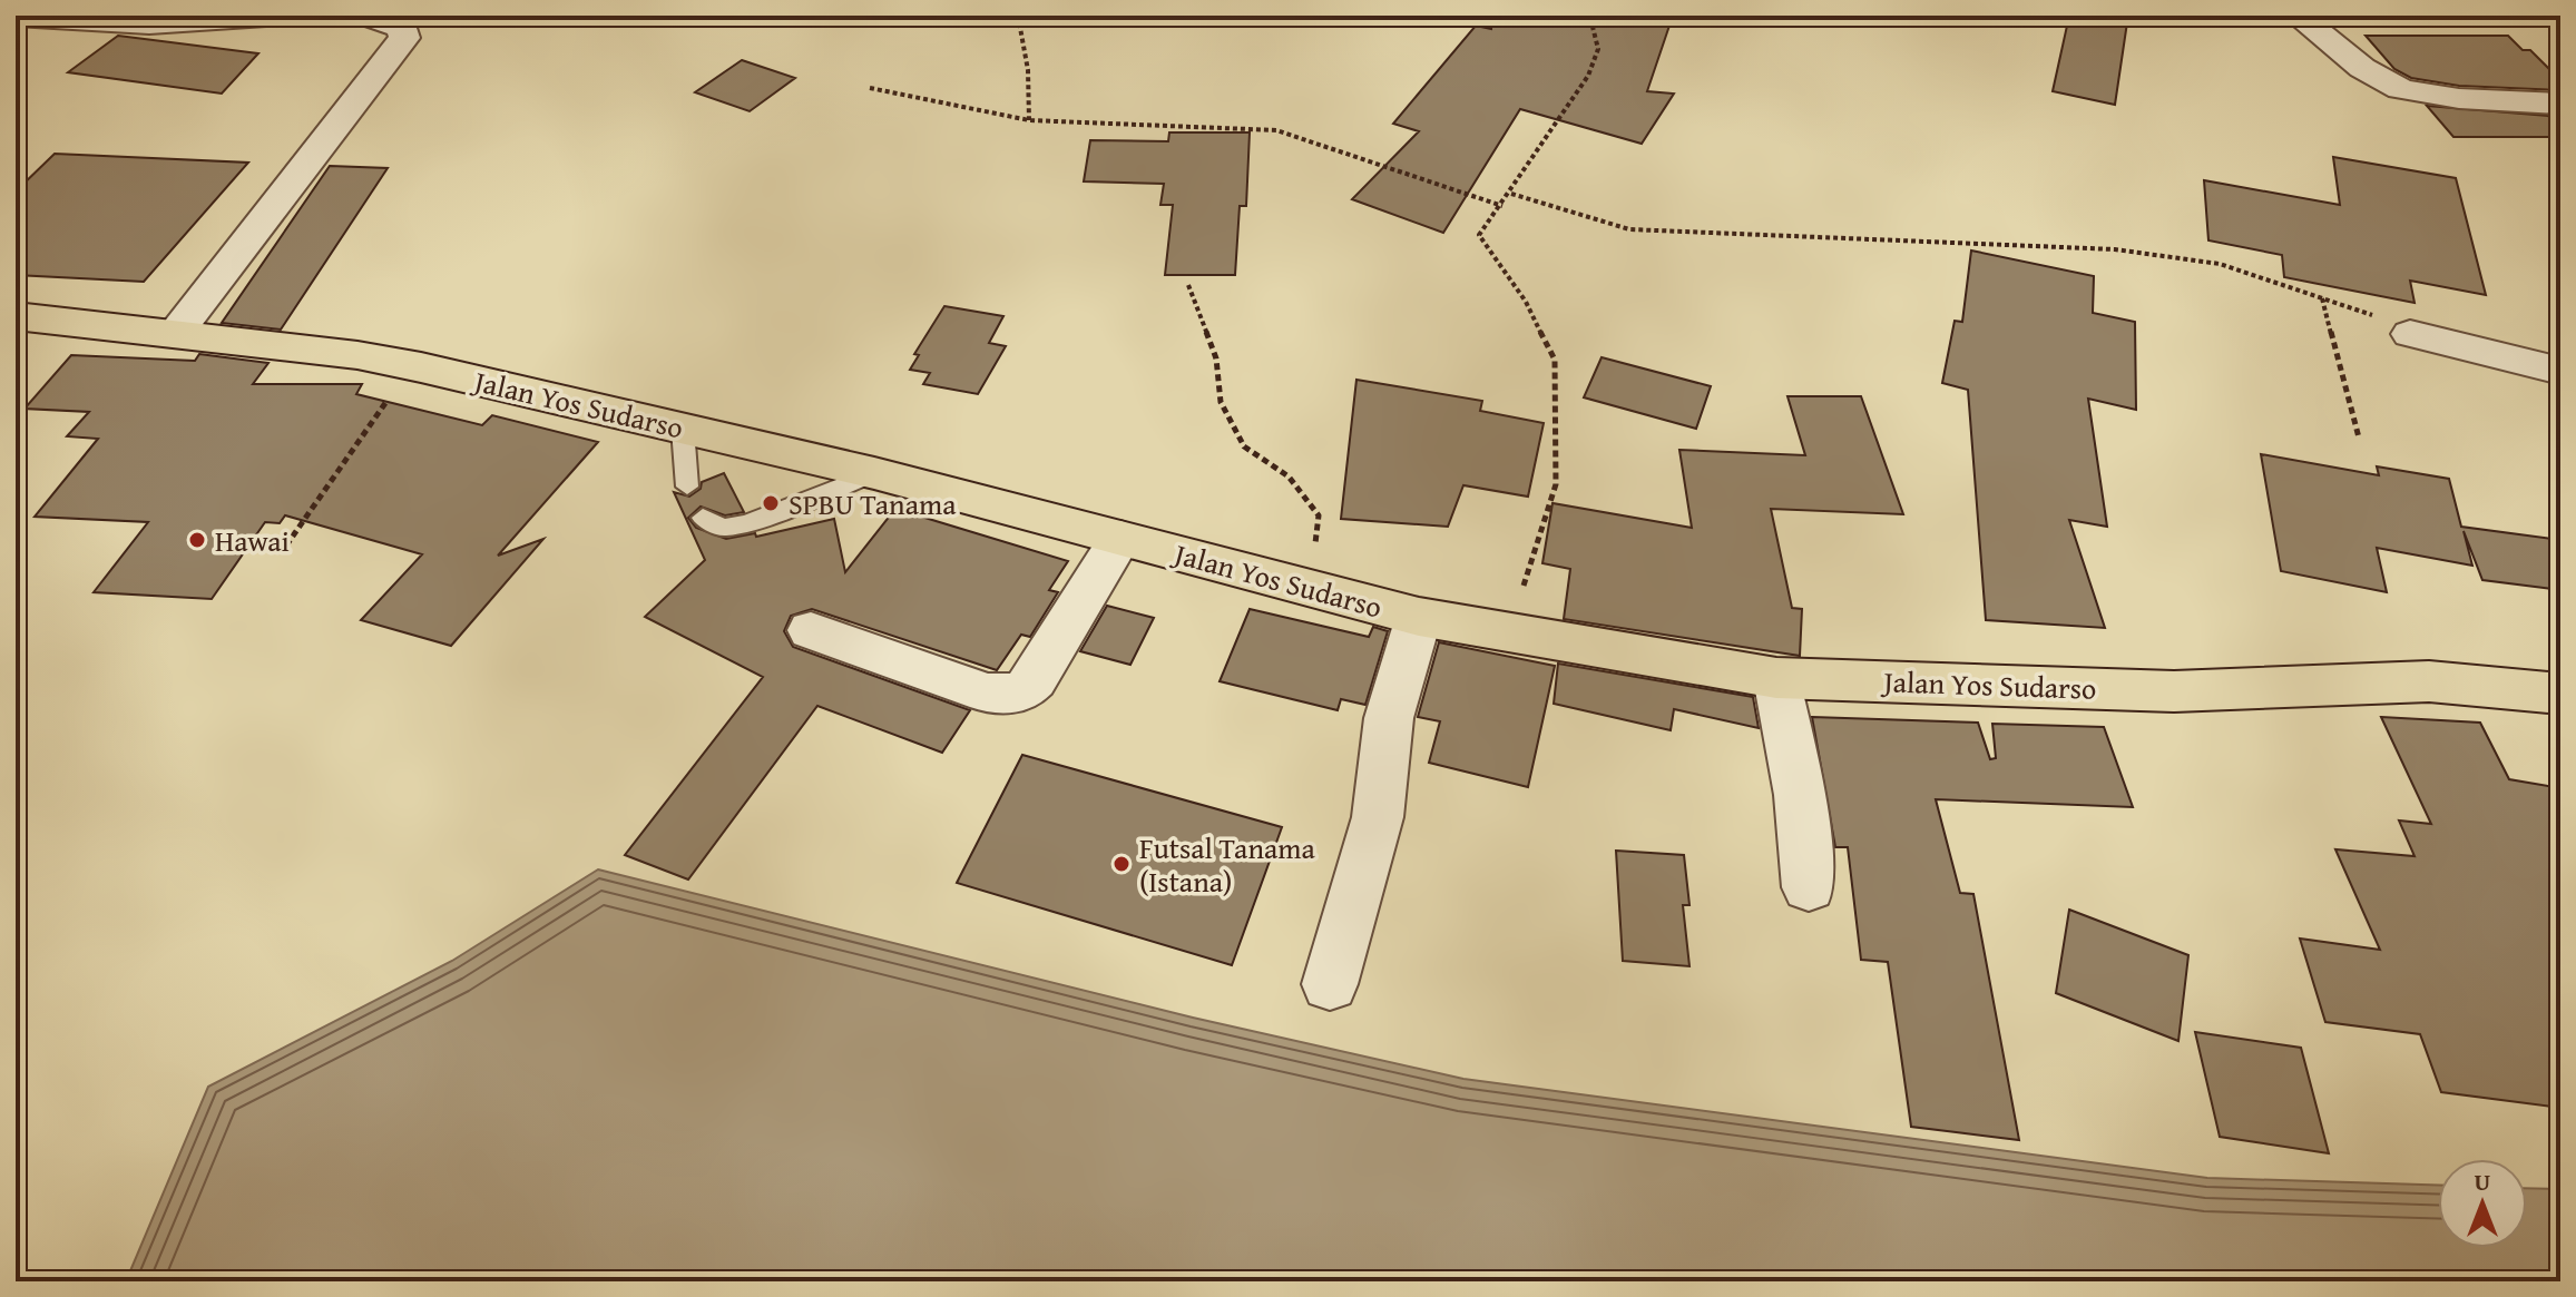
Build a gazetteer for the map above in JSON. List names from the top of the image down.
{
  "streets": {
    "main road": ["Jalan Yos Sudarso"]
  },
  "places": ["SPBU Tanama", "Hawai", "Futsal Tanama (Istana)"],
  "north": "top"
}
